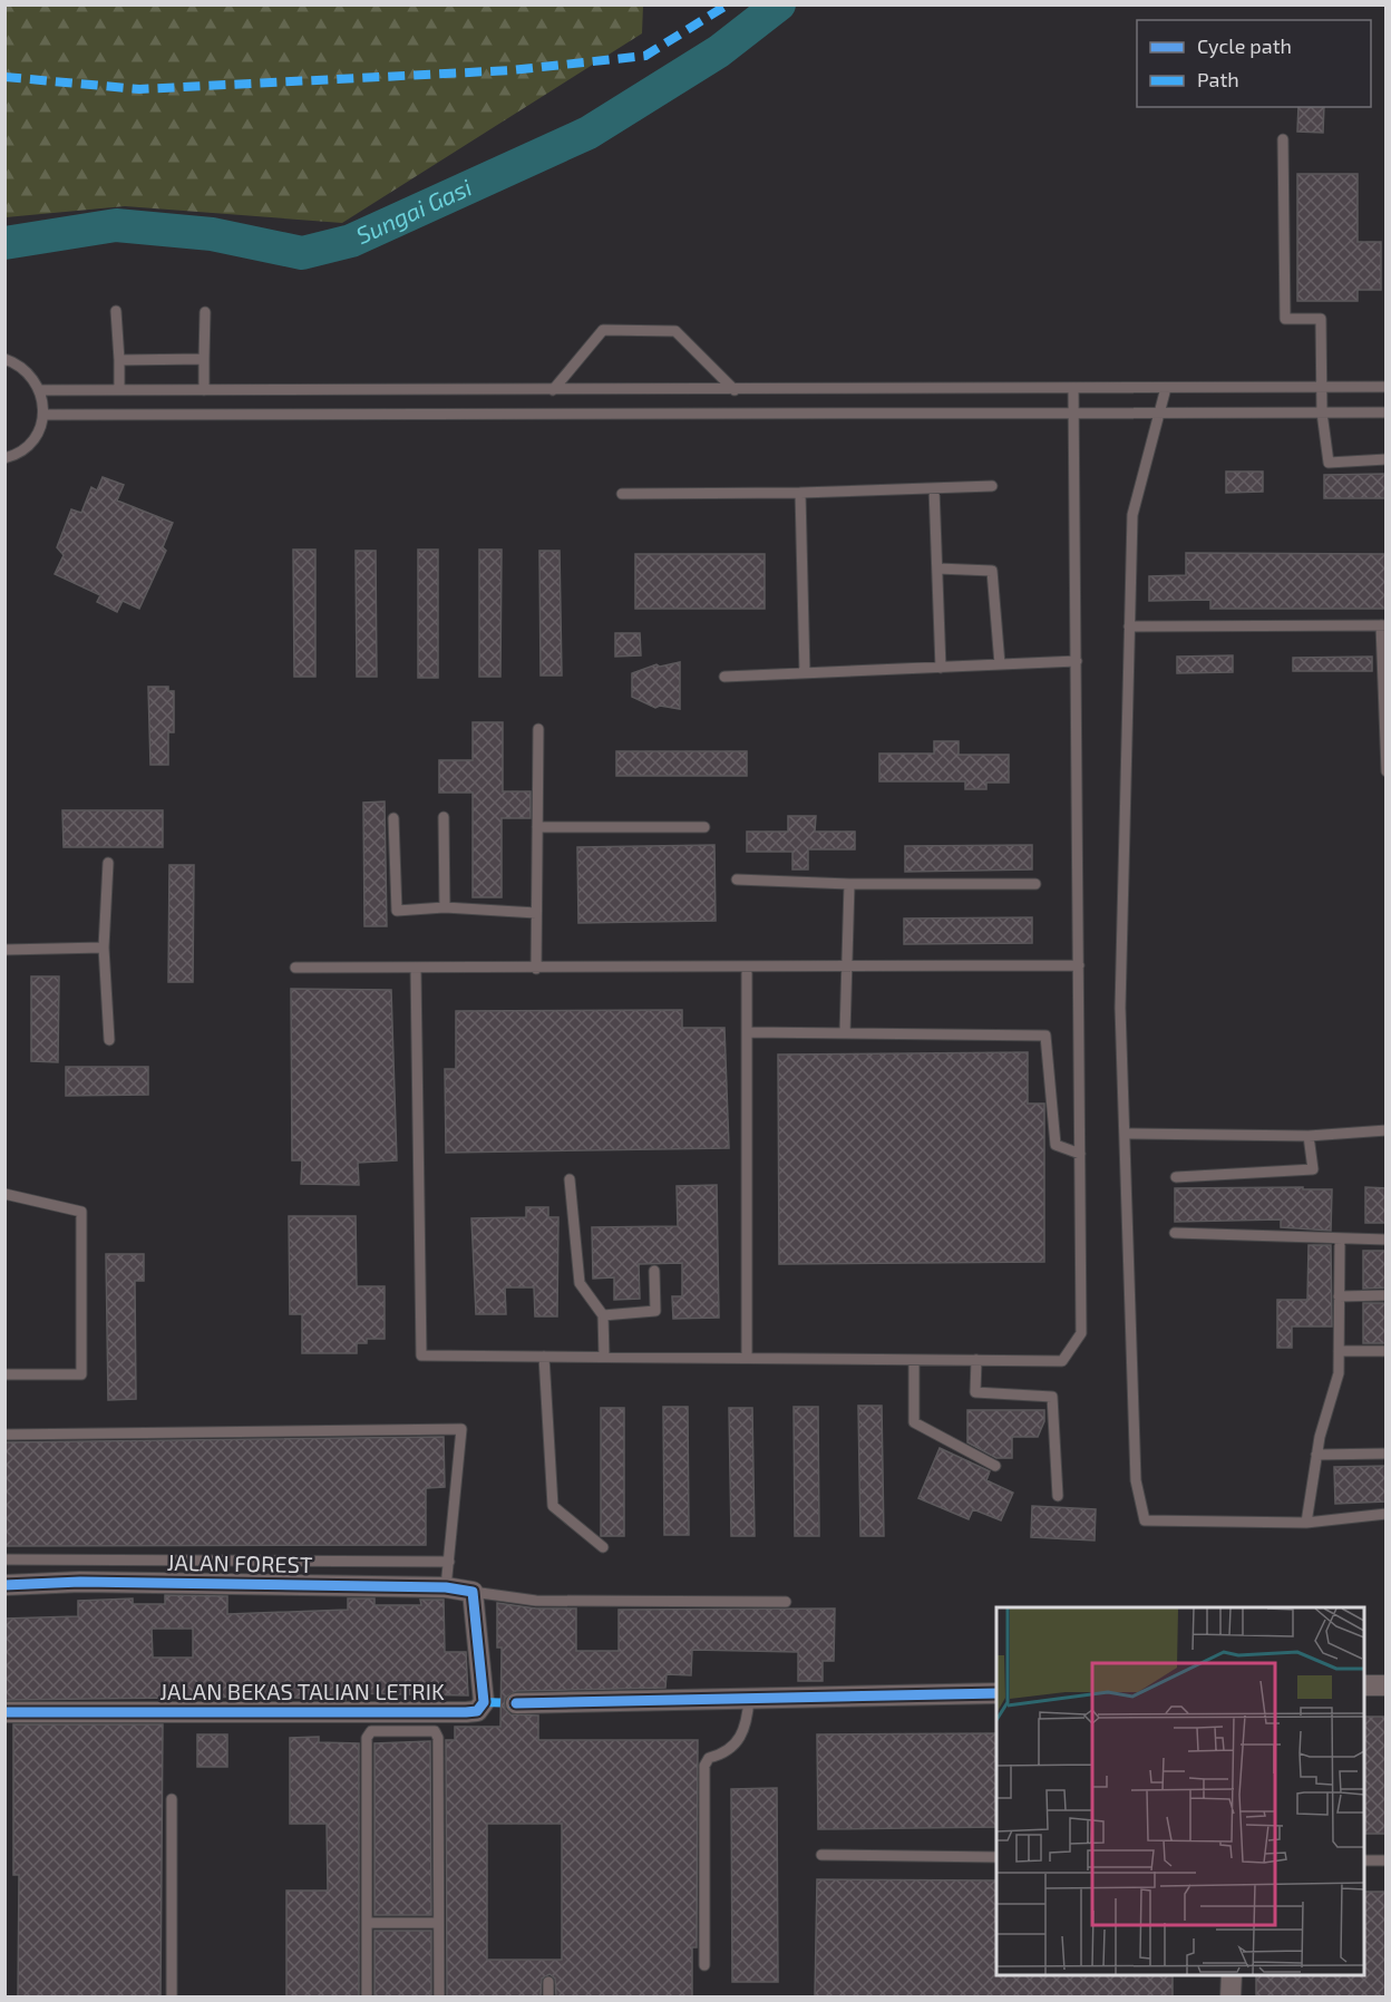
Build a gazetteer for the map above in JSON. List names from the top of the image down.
{
  "streets": {
    "street": ["JALAN FOREST", "JALAN BEKAS TALIAN LETRIK"]
  },
  "crossings": [
    ["JALAN FOREST", "JALAN BEKAS TALIAN LETRIK"]
  ],
  "water": ["Sungai Gasi"],
  "legend": ["Cycle path", "Path"]
}
